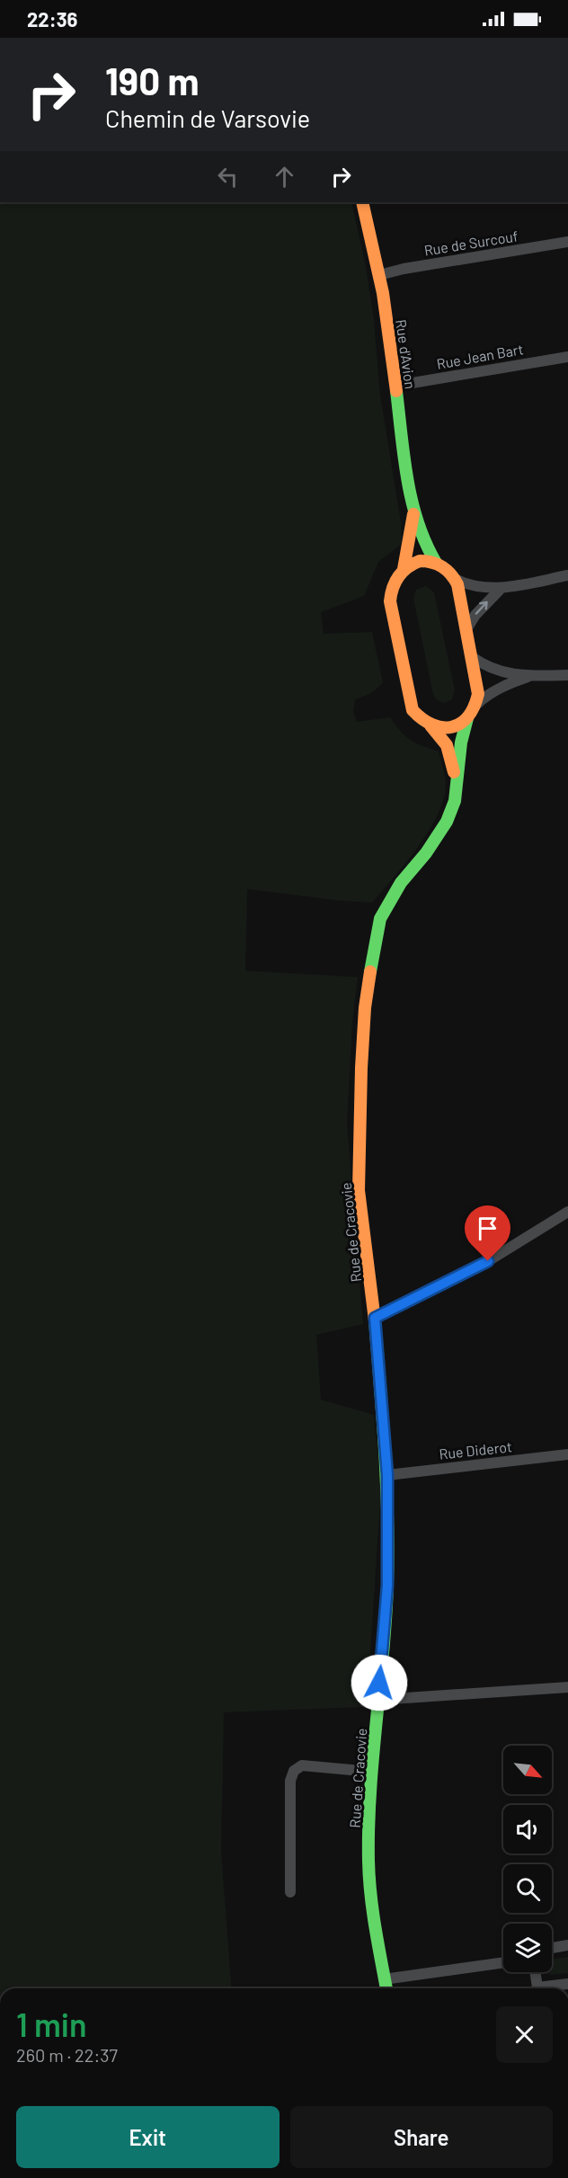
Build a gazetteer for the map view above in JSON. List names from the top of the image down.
{
  "streets": {
    "street": [
      "Rue de Surcouf",
      "Rue d'Avion",
      "Rue Jean Bart",
      "Rue de Cracovie",
      "Rue Diderot"
    ]
  },
  "crossings": [
    ["Rue de Surcouf", "Rue d'Avion"],
    ["Rue d'Avion", "Rue Jean Bart"],
    ["Rue d'Avion", "Rue de Cracovie"],
    ["Rue de Cracovie", "Rue Diderot"]
  ],
  "north": "bottom right",
  "page": {
    "status": "22:36",
    "turn": ["190 m", "Chemin de Varsovie"],
    "heading": ["1 min", "260 m · 22:37"],
    "buttons": ["Exit", "Share"]
  }
}
